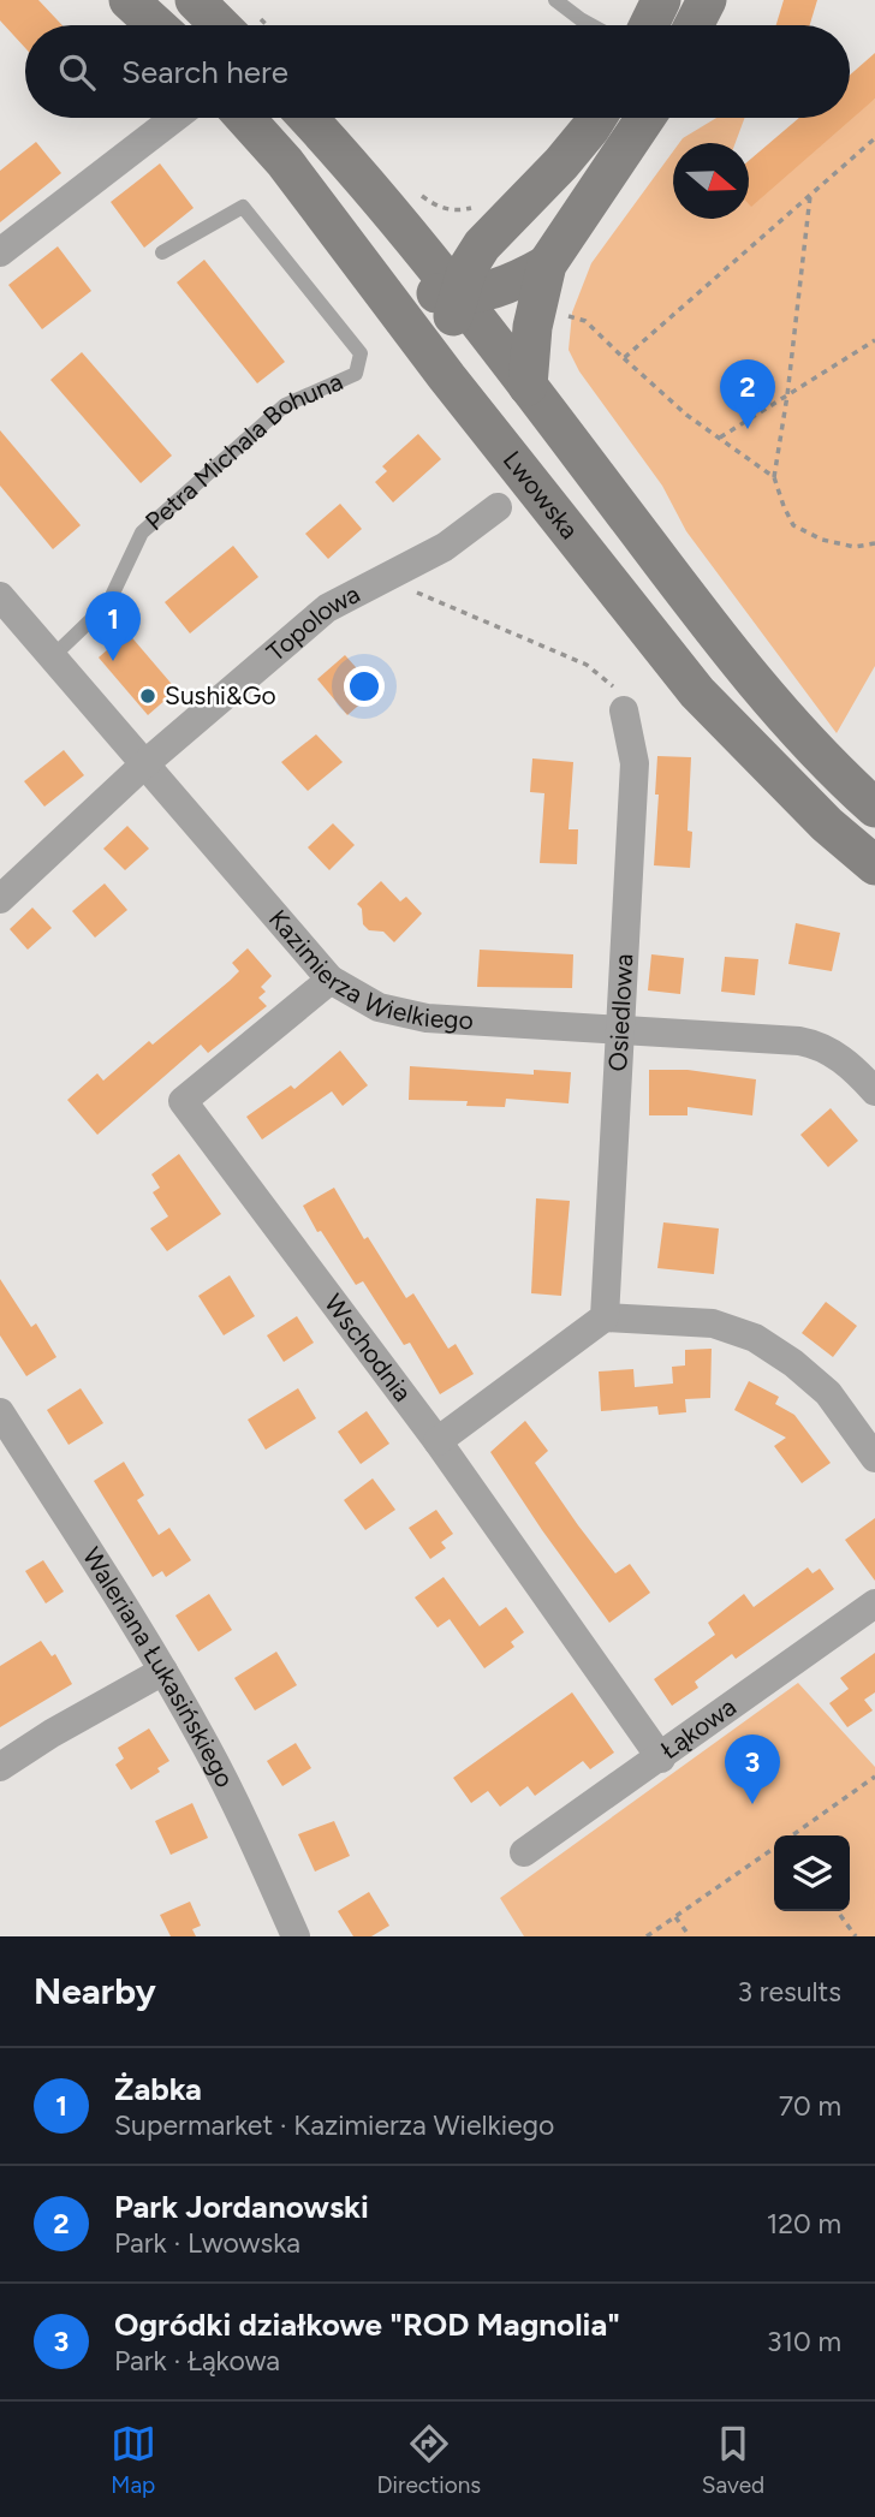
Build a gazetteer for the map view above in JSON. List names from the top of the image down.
{
  "streets": {
    "main road": ["Lwowska"],
    "street": [
      "Topolowa",
      "Kazimierza Wielkiego",
      "Osiedlowa",
      "Wschodnia",
      "Waleriana Łukasińskiego",
      "Łąkowa"
    ],
    "lane": ["Petra Michala Bohuna"]
  },
  "crossings": [
    ["Petra Michala Bohuna", "Kazimierza Wielkiego"],
    ["Topolowa", "Kazimierza Wielkiego"],
    ["Kazimierza Wielkiego", "Osiedlowa"],
    ["Kazimierza Wielkiego", "Wschodnia"],
    ["Wschodnia", "Łąkowa"]
  ],
  "places": ["Sushi&Go"],
  "north": "right",
  "page": {
    "search": "Search here",
    "pins": ["2", "1", "3"],
    "heading": ["Nearby", "3 results"],
    "list": [
      {
        "mark": "1",
        "name": "Żabka",
        "note": "Supermarket · Kazimierza Wielkiego",
        "value": "70 m"
      },
      {
        "mark": "2",
        "name": "Park Jordanowski",
        "note": "Park · Lwowska",
        "value": "120 m"
      },
      {
        "mark": "3",
        "name": "Ogródki działkowe \"ROD Magnolia\"",
        "note": "Park · Łąkowa",
        "value": "310 m"
      }
    ],
    "nav": ["Map", "Directions", "Saved"]
  }
}
